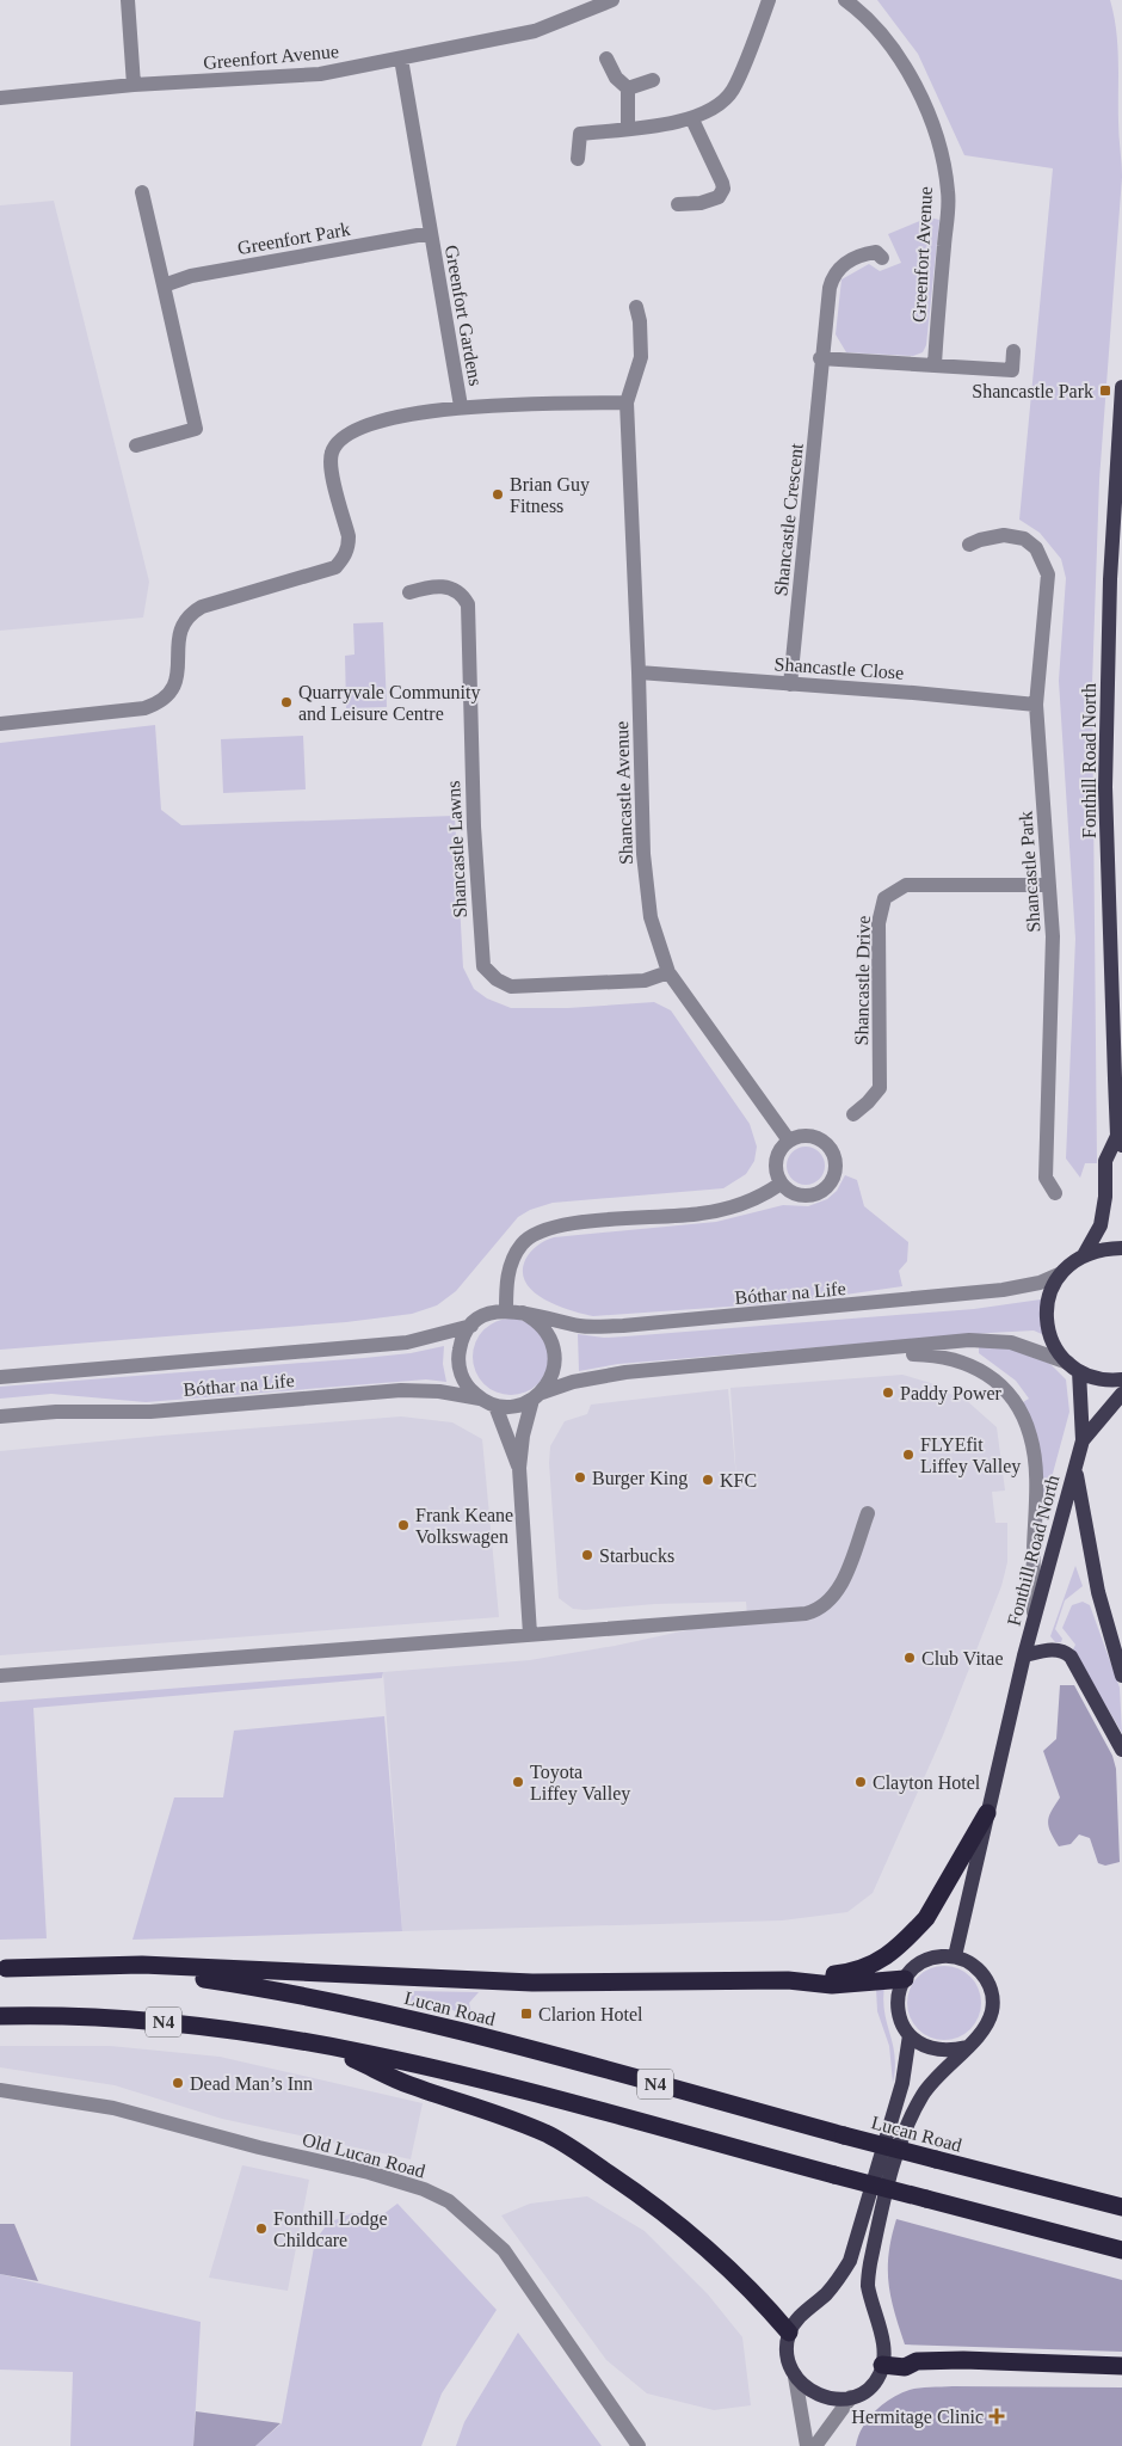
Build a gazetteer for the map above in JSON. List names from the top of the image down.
{
  "streets": {
    "highway": ["Lucan Road", "N4"],
    "main road": ["Fonthill Road North"],
    "street": [
      "Greenfort Avenue",
      "Greenfort Park",
      "Greenfort Gardens",
      "Shancastle Crescent",
      "Shancastle Close",
      "Shancastle Avenue",
      "Shancastle Lawns",
      "Shancastle Park",
      "Shancastle Drive",
      "Bóthar na Life",
      "Old Lucan Road"
    ]
  },
  "crossings": [
    ["Greenfort Avenue", "Greenfort Gardens"],
    ["Greenfort Park", "Greenfort Gardens"],
    ["Shancastle Crescent", "Shancastle Close"],
    ["Shancastle Close", "Shancastle Avenue"],
    ["Shancastle Close", "Shancastle Park"],
    ["Fonthill Road North", "Bóthar na Life"],
    ["Shancastle Avenue", "Shancastle Lawns"],
    ["Shancastle Park", "Shancastle Drive"]
  ],
  "places": {
    "transit": ["Shancastle Park", "Clarion Hotel"],
    "other": [
      "Brian Guy Fitness",
      "Quarryvale Community and Leisure Centre",
      "Paddy Power",
      "FLYEfit Liffey Valley",
      "Burger King",
      "KFC",
      "Frank Keane Volkswagen",
      "Starbucks",
      "Club Vitae",
      "Toyota Liffey Valley",
      "Clayton Hotel",
      "Dead Man’s Inn",
      "Fonthill Lodge Childcare"
    ],
    "health": ["Hermitage Clinic"]
  }
}
